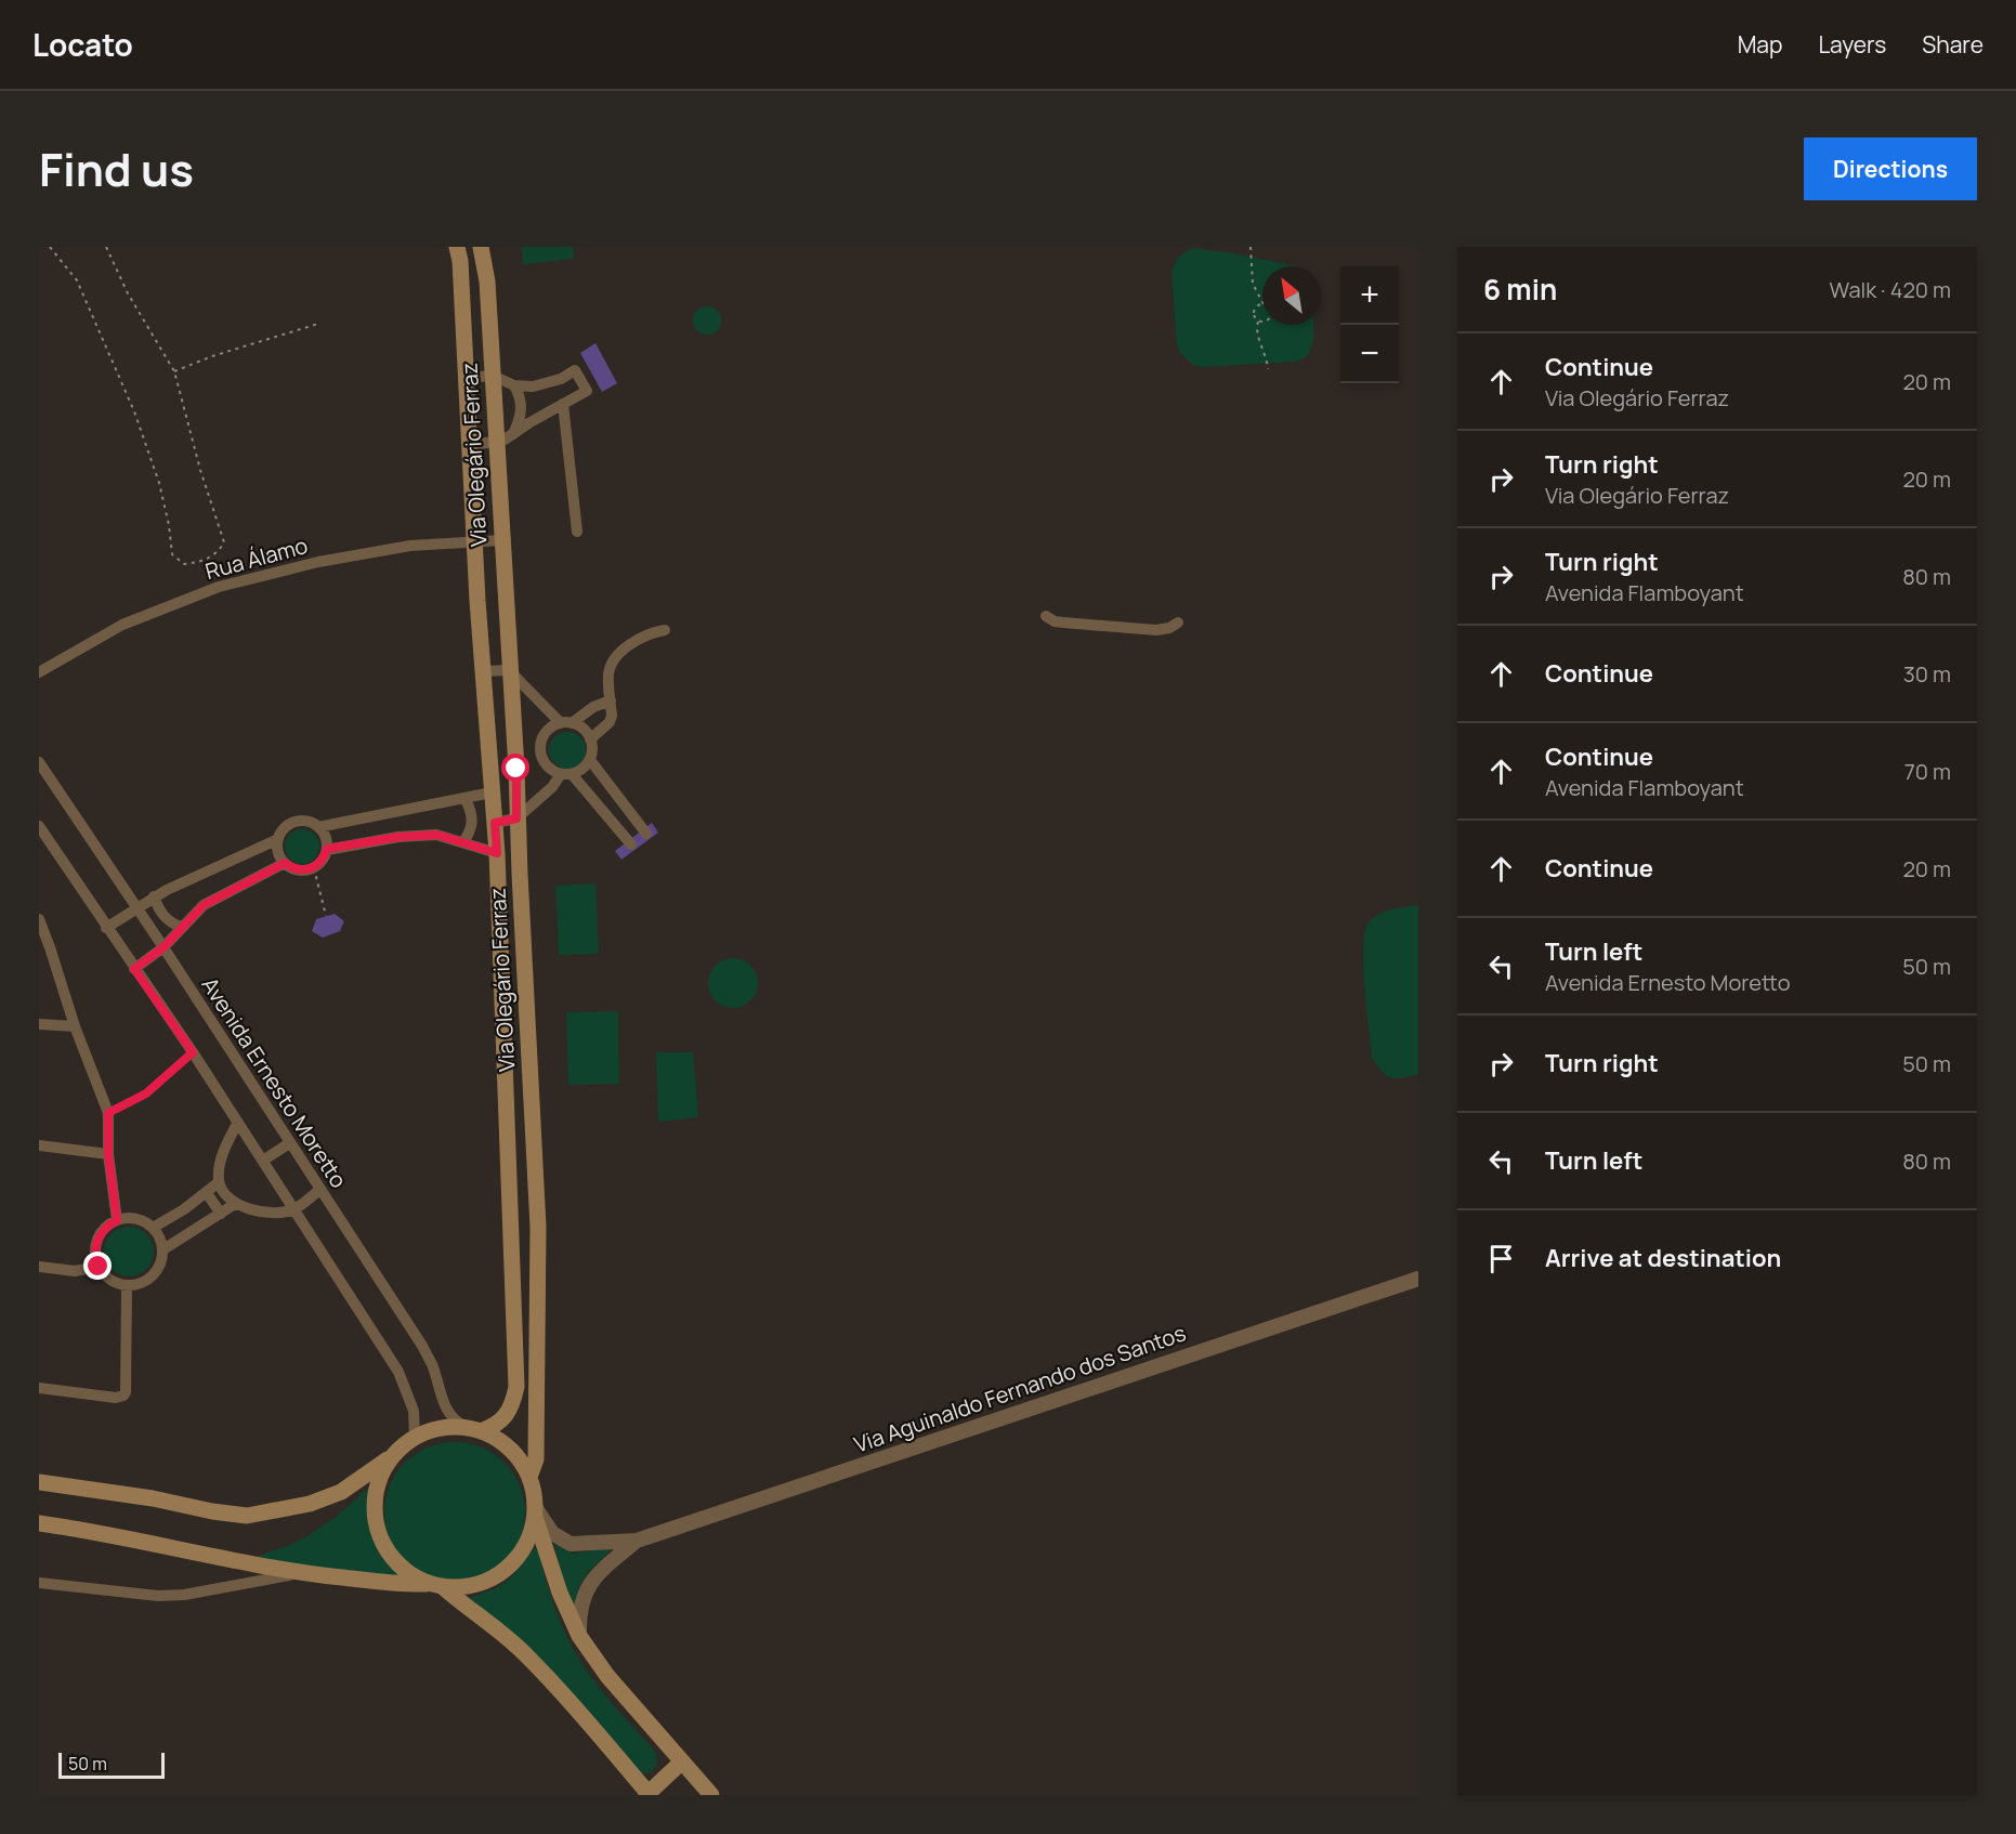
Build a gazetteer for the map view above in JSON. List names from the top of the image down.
{
  "streets": {
    "main road": ["Via Olegário Ferraz"],
    "street": ["Rua Álamo", "Avenida Ernesto Moretto", "Via Aguinaldo Fernando dos Santos"]
  },
  "crossings": [
    ["Via Olegário Ferraz", "Rua Álamo"],
    ["Via Olegário Ferraz", "Avenida Ernesto Moretto"],
    ["Via Olegário Ferraz", "Via Aguinaldo Fernando dos Santos"],
    ["Avenida Ernesto Moretto", "Via Aguinaldo Fernando dos Santos"]
  ],
  "scale_bar": "50 m",
  "north": "top left",
  "page": {
    "header": "Locato",
    "nav": ["Map", "Layers", "Share"],
    "title": "Find us",
    "buttons": "Directions",
    "heading": ["6 min", "Walk · 420 m"],
    "map_buttons": ["+", "−"],
    "list": [
      ["Continue", "Via Olegário Ferraz", "20 m"],
      ["Turn right", "Via Olegário Ferraz", "20 m"],
      ["Turn right", "Avenida Flamboyant", "80 m"],
      ["Continue", "30 m"],
      ["Continue", "Avenida Flamboyant", "70 m"],
      ["Continue", "20 m"],
      ["Turn left", "Avenida Ernesto Moretto", "50 m"],
      ["Turn right", "50 m"],
      ["Turn left", "80 m"],
      "Arrive at destination"
    ],
    "scale": "50 m"
  }
}
